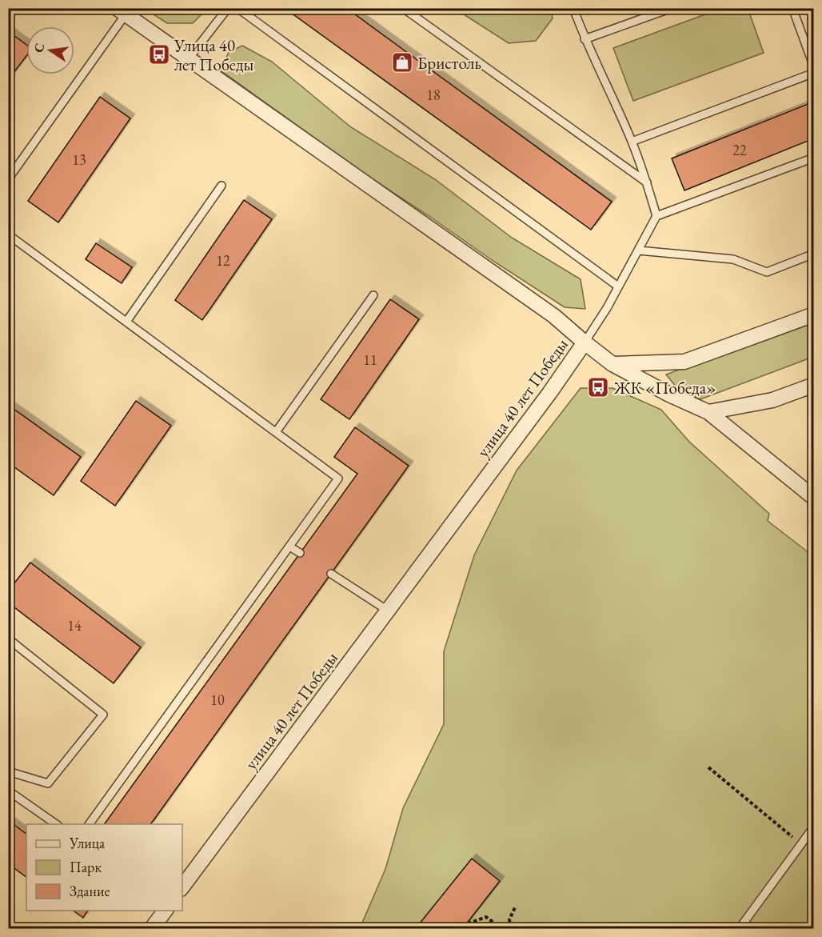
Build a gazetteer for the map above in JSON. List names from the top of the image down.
{
  "streets": {
    "street": ["улица 40 лет Победы"]
  },
  "places": {
    "bus stop": ["Улица 40 лет Победы", "ЖК «Победа»"],
    "shop": ["Бристоль"]
  },
  "house_numbers": [
    "18",
    "22",
    "13",
    "12",
    "11",
    "14",
    "10"
  ],
  "legend": ["Улица", "Парк", "Здание"],
  "north": "left"
}
